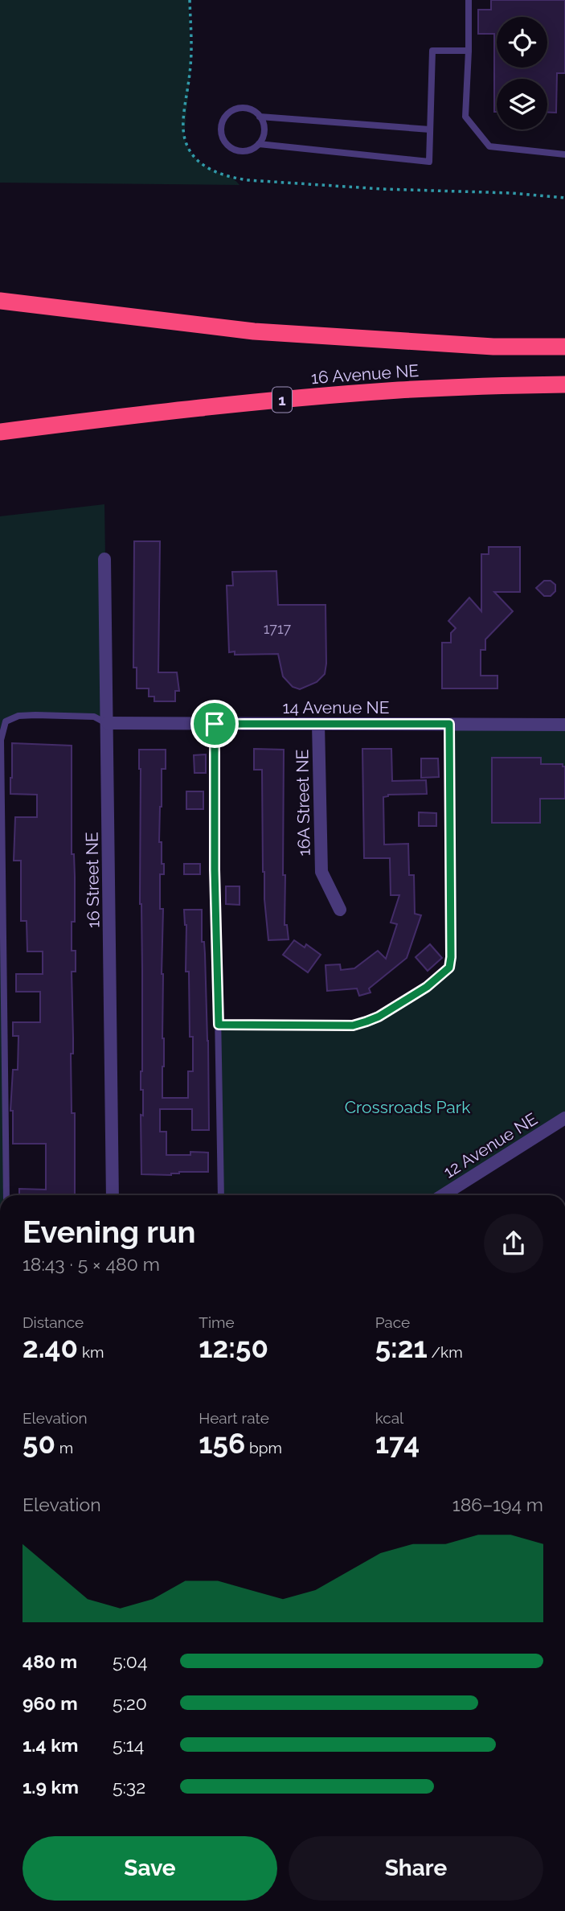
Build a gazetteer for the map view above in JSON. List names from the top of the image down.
{
  "streets": {
    "highway": ["16 Avenue NE", "1"],
    "street": [
      "14 Avenue NE",
      "16A Street NE",
      "16 Street NE",
      "12 Avenue NE"
    ]
  },
  "crossings": [
    ["14 Avenue NE", "16A Street NE"],
    ["14 Avenue NE", "16 Street NE"]
  ],
  "parks": ["Crossroads Park"],
  "house_numbers": ["1717"],
  "page": {
    "heading": ["Evening run", "18:43 · 5 × 480 m"],
    "stats": [
      ["Distance", "2.40 km"],
      ["Time", "12:50"],
      ["Pace", "5:21 /km"],
      ["Elevation", "50 m"],
      ["Heart rate", "156 bpm"],
      ["kcal", "174"]
    ],
    "chart": ["Elevation", "186–194 m"],
    "list": [
      {
        "name": "480 m",
        "note": "5:04"
      },
      {
        "name": "960 m",
        "note": "5:20"
      },
      {
        "name": "1.4 km",
        "note": "5:14"
      },
      {
        "name": "1.9 km",
        "note": "5:32"
      }
    ],
    "buttons": ["Save", "Share"]
  }
}
